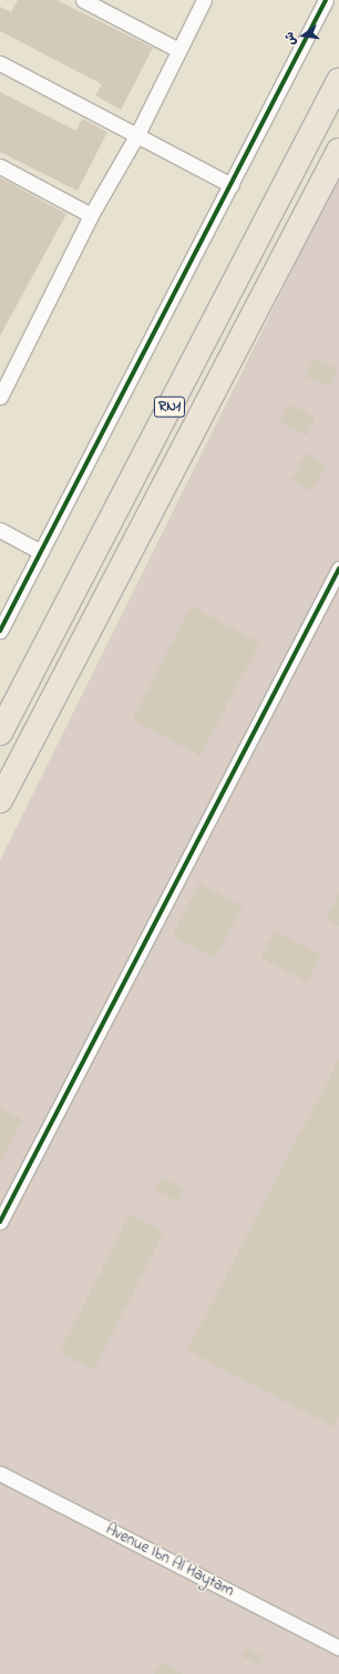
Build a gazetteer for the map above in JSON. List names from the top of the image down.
{
  "streets": {
    "highway": ["RN1"],
    "street": ["Avenue Ibn Al Haytam"]
  },
  "north": "left"
}
